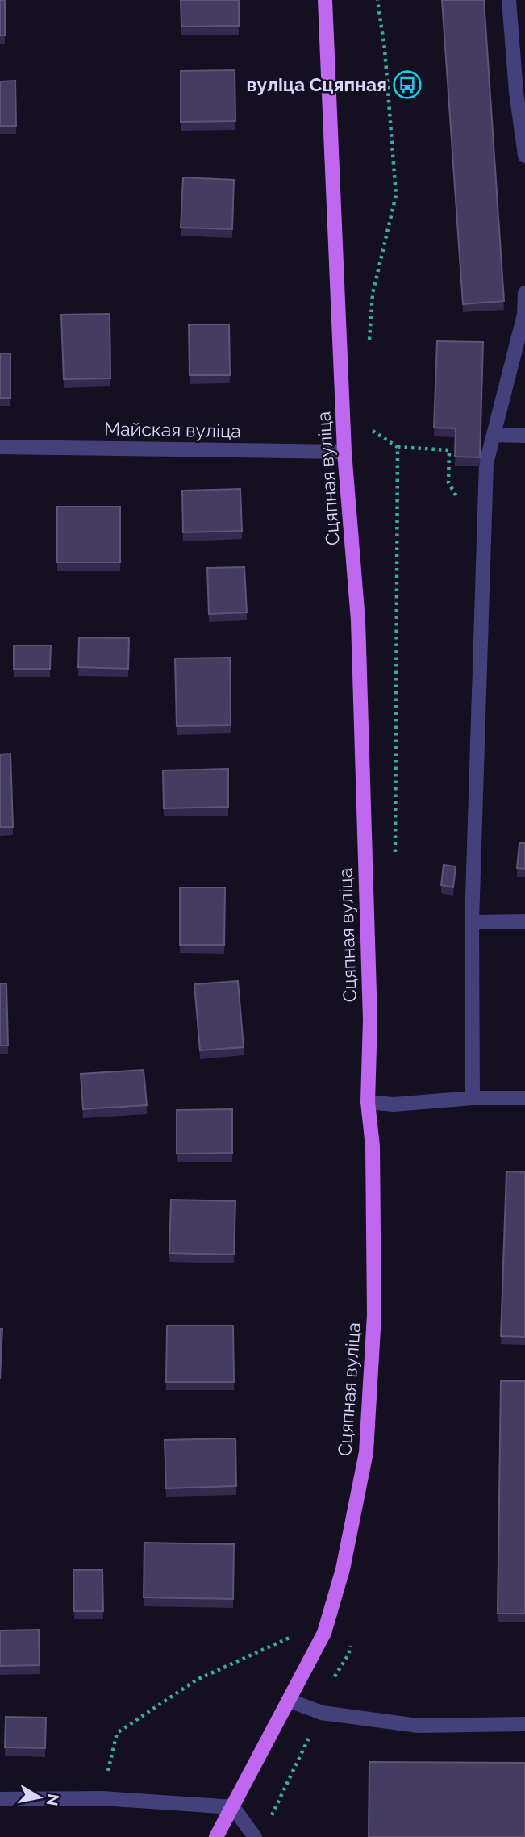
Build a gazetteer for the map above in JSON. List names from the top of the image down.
{
  "streets": {
    "main road": ["Сцяпная вуліца"],
    "street": ["Майская вуліца"]
  },
  "crossings": [
    ["Майская вуліца", "Сцяпная вуліца"]
  ],
  "places": {
    "bus stop": ["вуліца Сцяпная"]
  },
  "north": "right"
}
